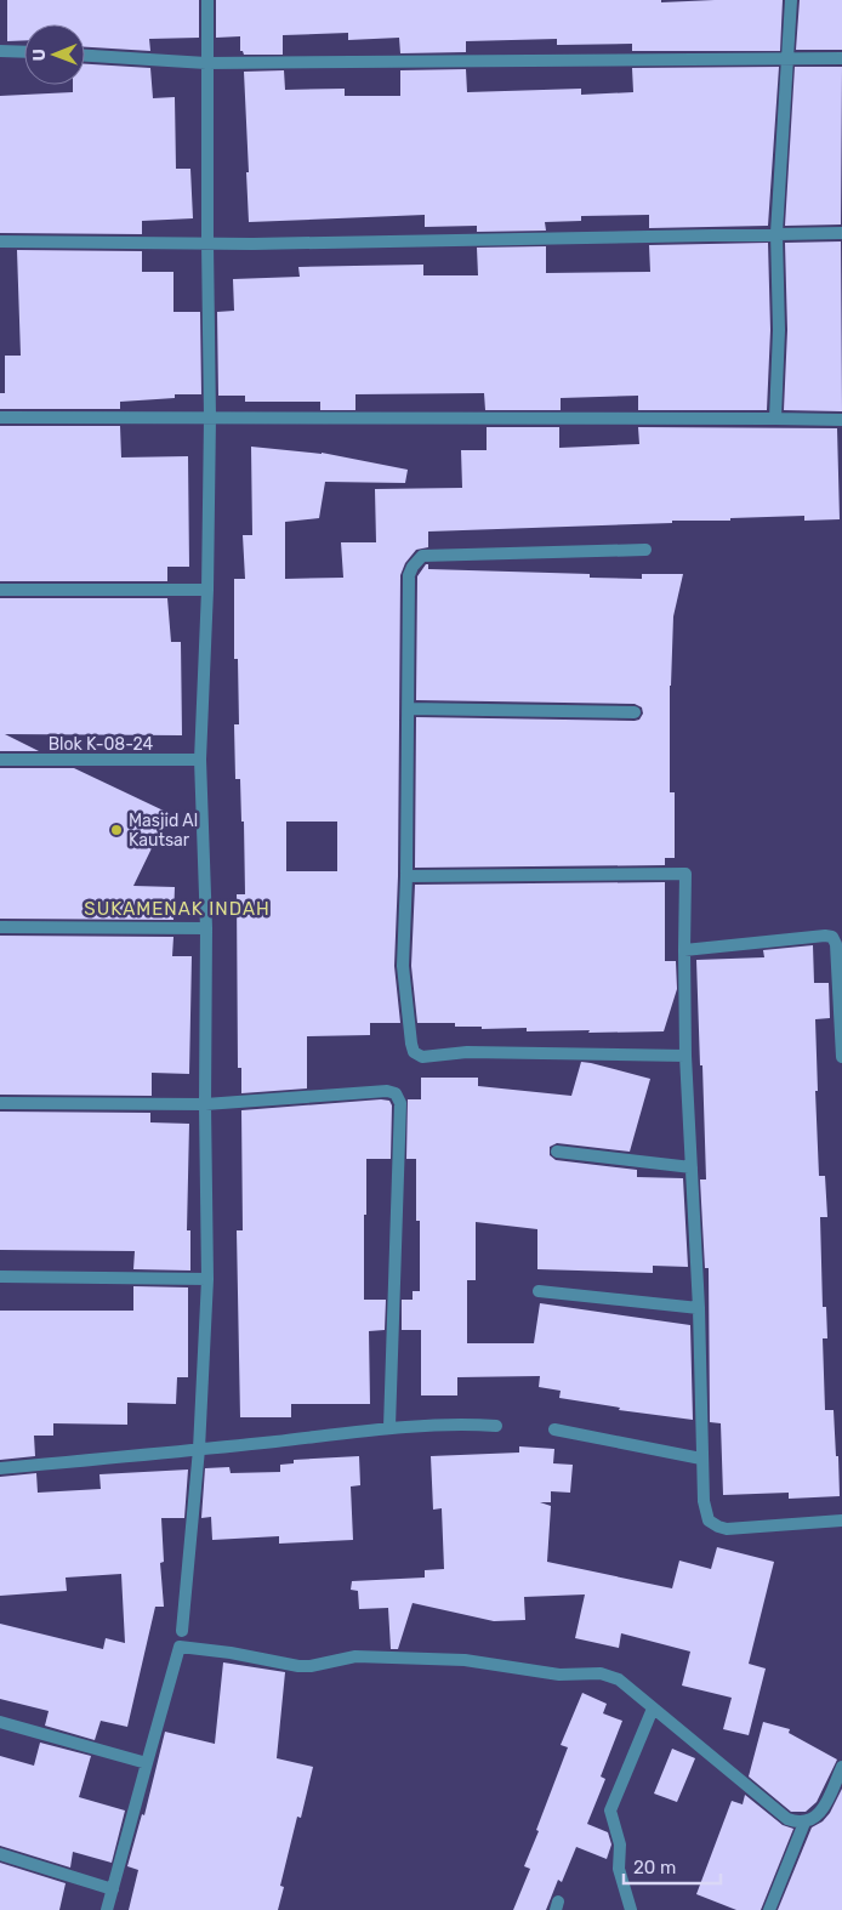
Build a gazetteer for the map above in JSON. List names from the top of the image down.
{
  "streets": {
    "street": ["Blok K-08-24"]
  },
  "districts": ["SUKAMENAK INDAH"],
  "places": ["Masjid Al Kautsar"],
  "scale_bar": "20 m",
  "north": "left"
}
